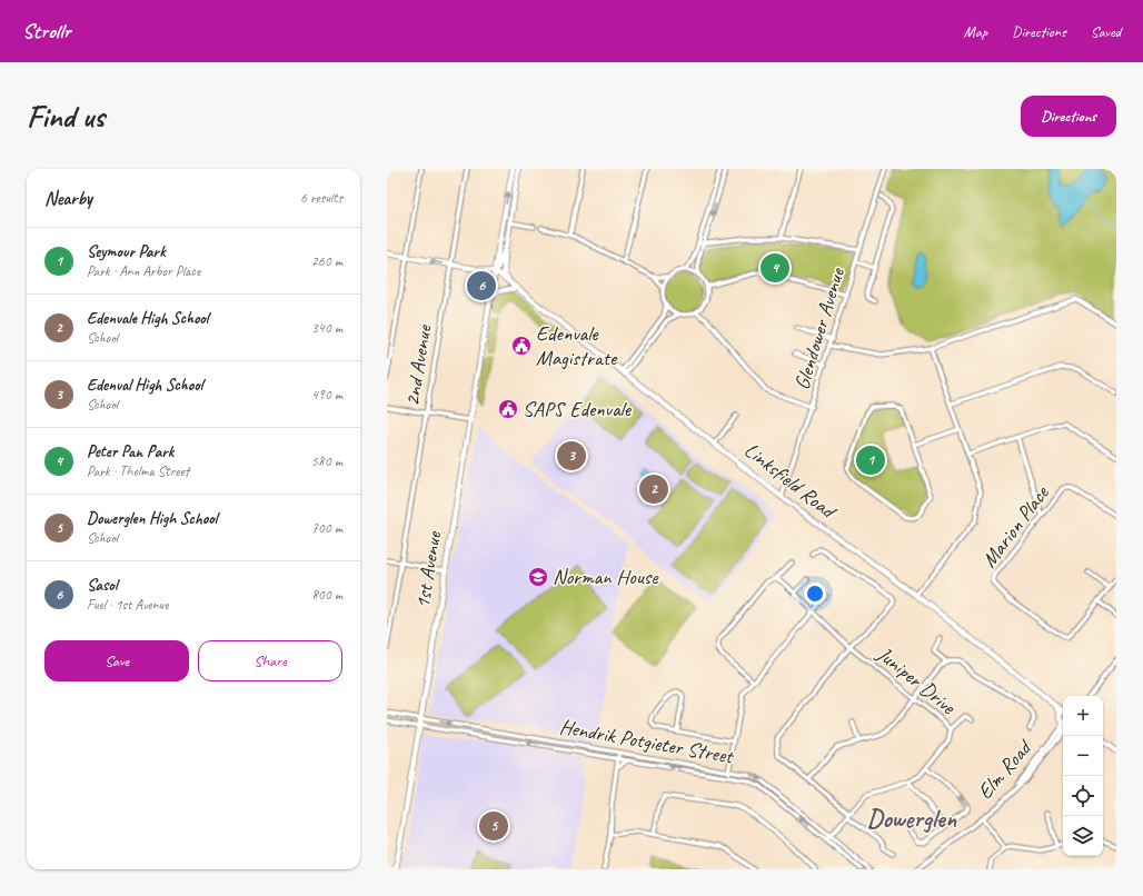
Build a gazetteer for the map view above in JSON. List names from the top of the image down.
{
  "streets": {
    "main road": ["Linksfield Road", "1st Avenue"],
    "street": [
      "Glendower Avenue",
      "2nd Avenue",
      "Marion Place",
      "Juniper Drive",
      "Hendrik Potgieter Street",
      "Elm Road"
    ]
  },
  "crossings": [
    ["Glendower Avenue", "Linksfield Road"],
    ["Linksfield Road", "1st Avenue"],
    ["1st Avenue", "Hendrik Potgieter Street"],
    ["Juniper Drive", "Hendrik Potgieter Street"]
  ],
  "districts": ["Dowerglen"],
  "places": {
    "public building": ["Edenvale Magistrate", "SAPS Edenvale"],
    "school or university": ["Norman House"]
  },
  "page": {
    "header": "Strollr",
    "nav": ["Map", "Directions", "Saved"],
    "buttons": [
      "Directions",
      ["Save", "Share"]
    ],
    "title": "Find us",
    "heading": ["Nearby", "6 results"],
    "list": [
      {
        "mark": "1",
        "name": "Seymour Park",
        "note": "Park · Ann Arbor Place",
        "value": "260 m"
      },
      {
        "mark": "2",
        "name": "Edenvale High School",
        "note": "School",
        "value": "340 m"
      },
      {
        "mark": "3",
        "name": "Edenval High School",
        "note": "School",
        "value": "490 m"
      },
      {
        "mark": "4",
        "name": "Peter Pan Park",
        "note": "Park · Thelma Street",
        "value": "580 m"
      },
      {
        "mark": "5",
        "name": "Dowerglen High School",
        "note": "School",
        "value": "700 m"
      },
      {
        "mark": "6",
        "name": "Sasol",
        "note": "Fuel · 1st Avenue",
        "value": "800 m"
      }
    ],
    "pins": [
      "4",
      "6",
      "3",
      "1",
      "2",
      "5"
    ],
    "map_buttons": ["+", "−"]
  }
}
